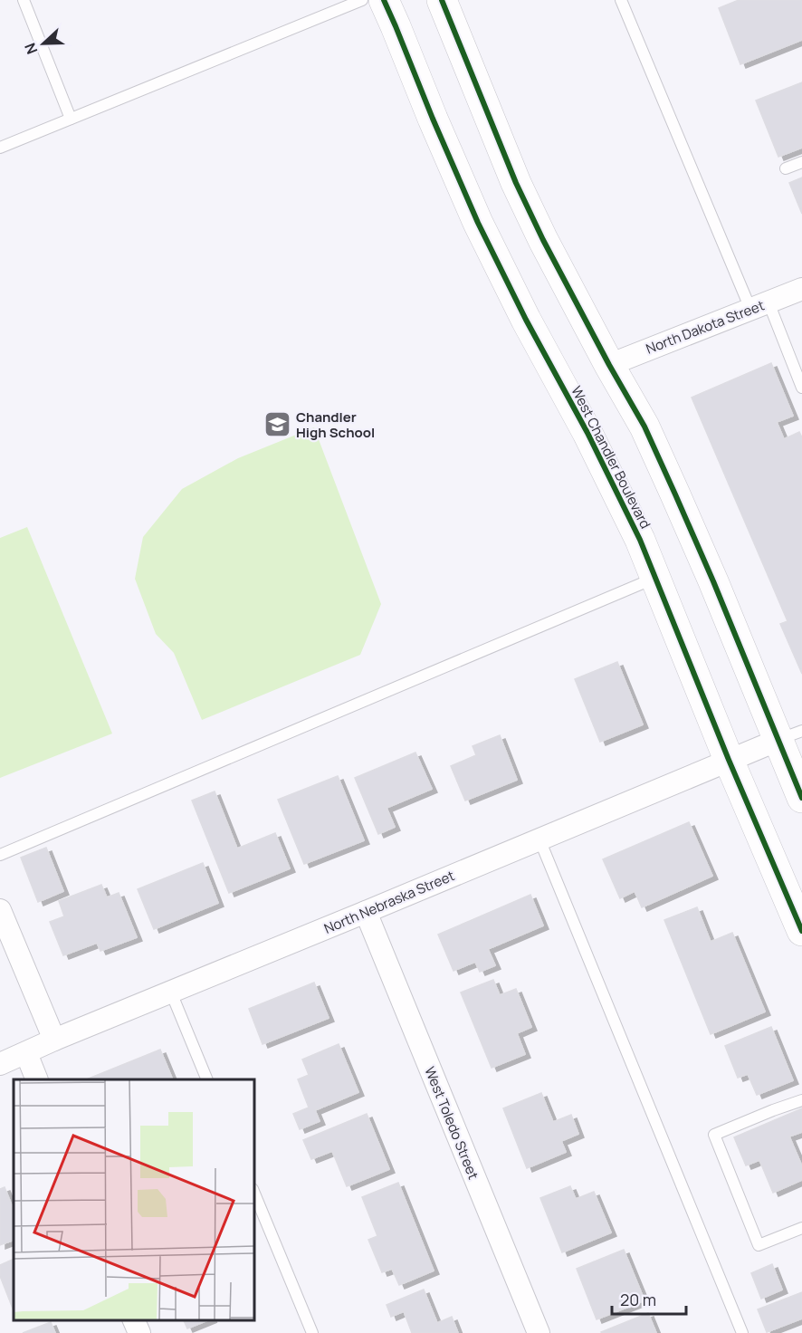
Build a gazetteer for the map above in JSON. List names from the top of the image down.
{
  "streets": {
    "main road": ["West Chandler Boulevard"],
    "street": ["North Dakota Street", "North Nebraska Street", "West Toledo Street"]
  },
  "crossings": [
    ["West Chandler Boulevard", "North Nebraska Street"],
    ["North Nebraska Street", "West Toledo Street"]
  ],
  "places": {
    "school or university": ["Chandler High School"]
  },
  "scale_bar": "20 m",
  "north": "left"
}
